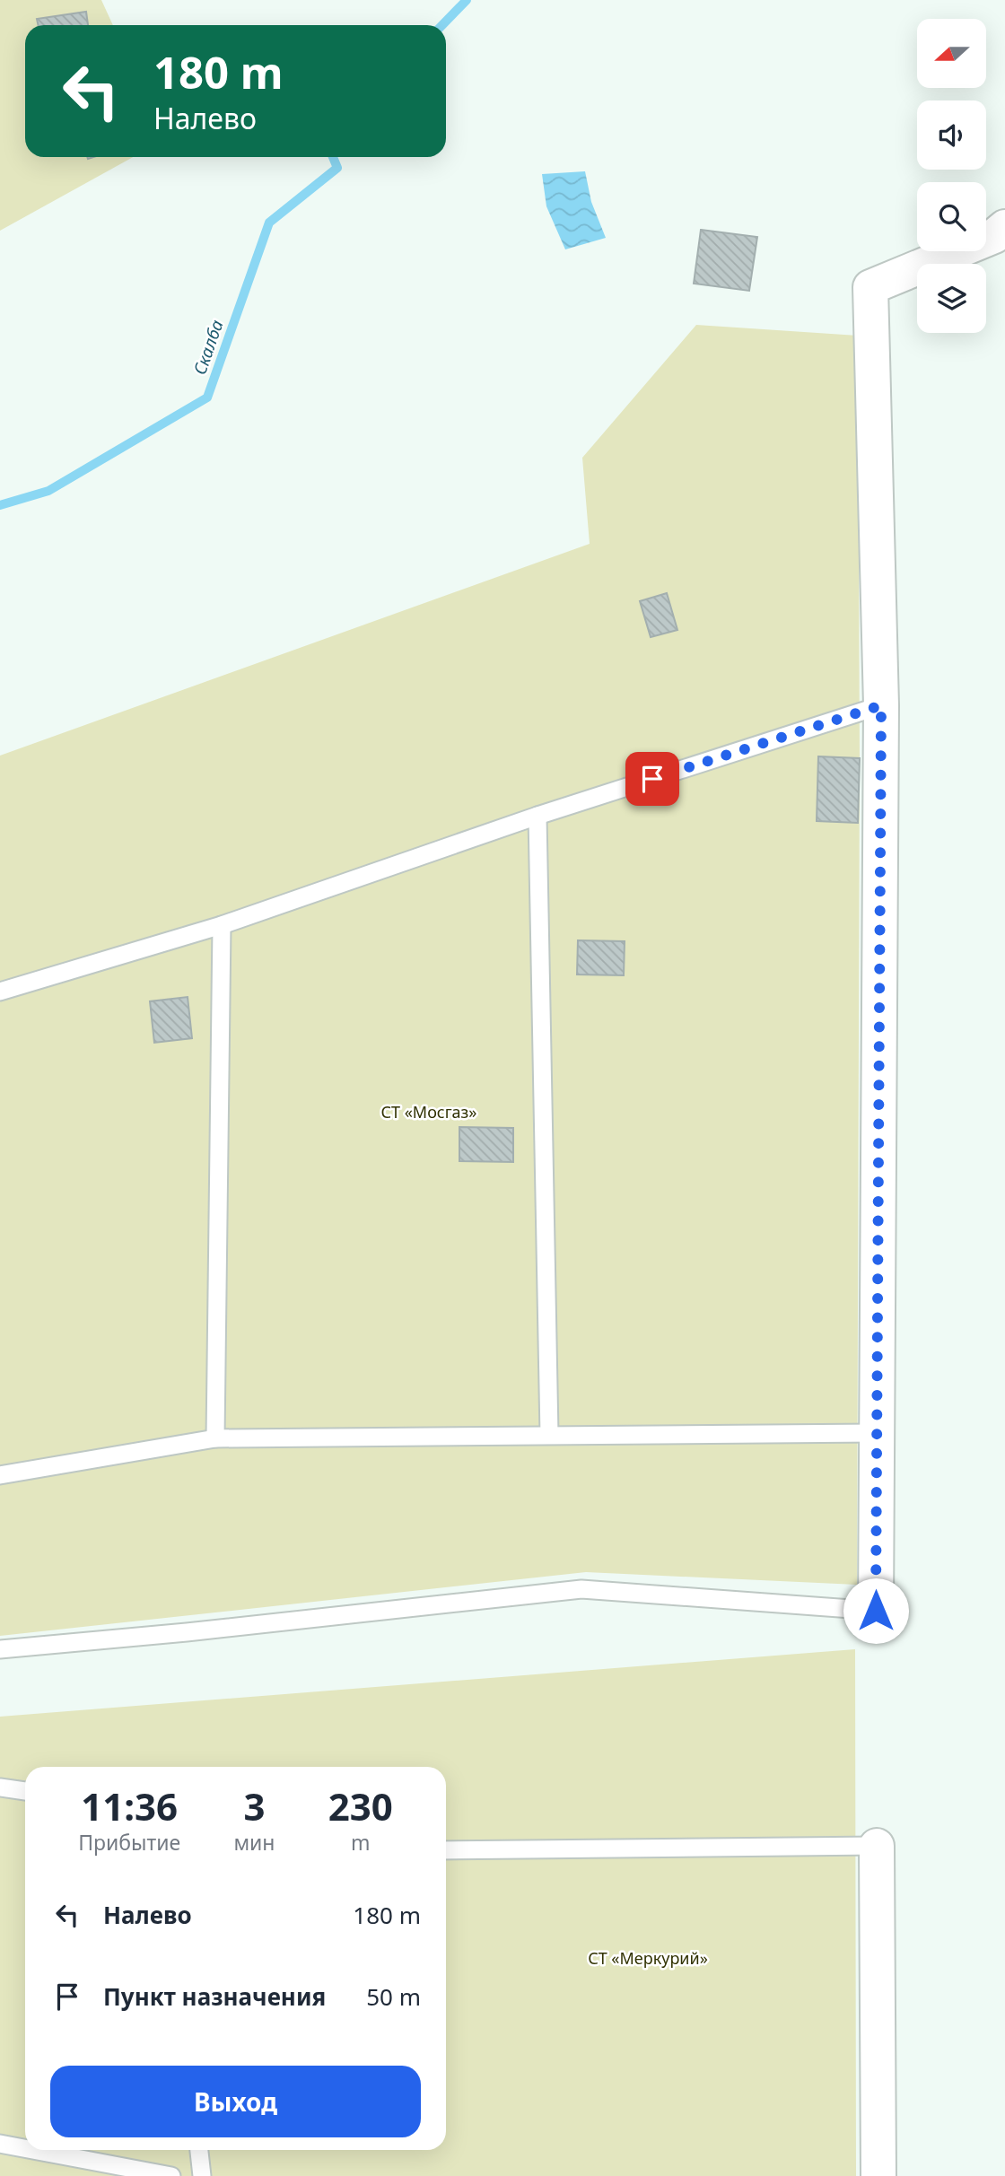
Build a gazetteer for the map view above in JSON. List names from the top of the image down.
{
  "water": ["Скалба"],
  "parks": ["СТ «Мосгаз»", "СТ «Меркурий»"],
  "north": "left",
  "page": {
    "turn": ["180 m", "Налево"],
    "eta": [
      "11:36",
      "Прибытие",
      "3",
      "мин",
      "230",
      "m"
    ],
    "list": [
      {
        "name": "Налево",
        "value": "180 m"
      },
      {
        "name": "Пункт назначения",
        "value": "50 m"
      }
    ],
    "buttons": "Выход"
  }
}
